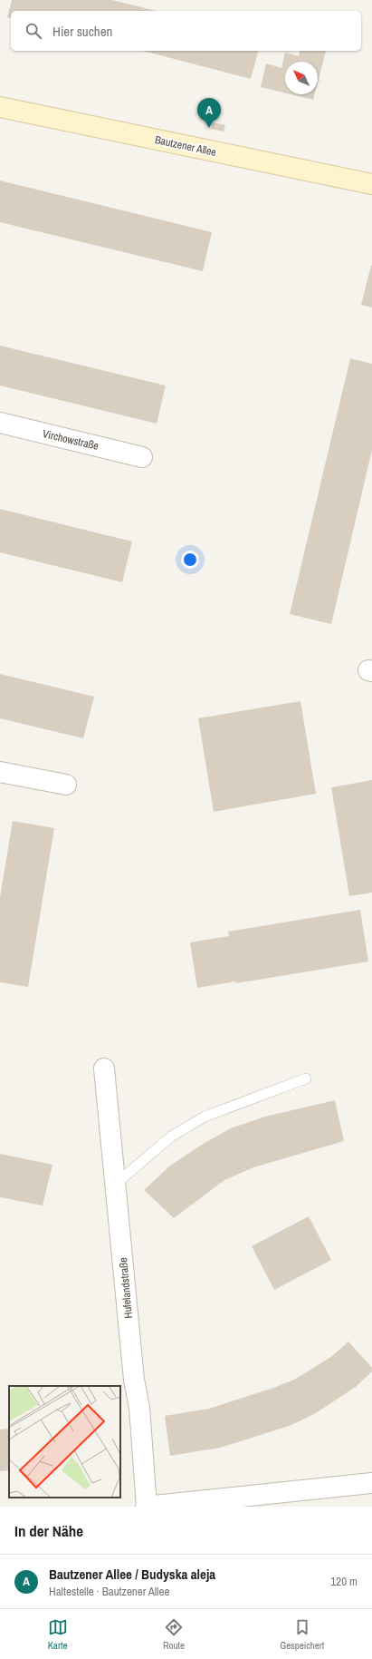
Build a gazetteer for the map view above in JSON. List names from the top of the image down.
{
  "streets": {
    "street": ["Bautzener Allee", "Virchowstraße", "Hufelandstraße"]
  },
  "north": "top left",
  "page": {
    "search": "Hier suchen",
    "pins": "A",
    "heading": "In der Nähe",
    "list": [
      {
        "mark": "A",
        "name": "Bautzener Allee / Budyska aleja",
        "note": "Haltestelle · Bautzener Allee",
        "value": "120 m"
      }
    ],
    "nav": ["Karte", "Route", "Gespeichert"]
  }
}
